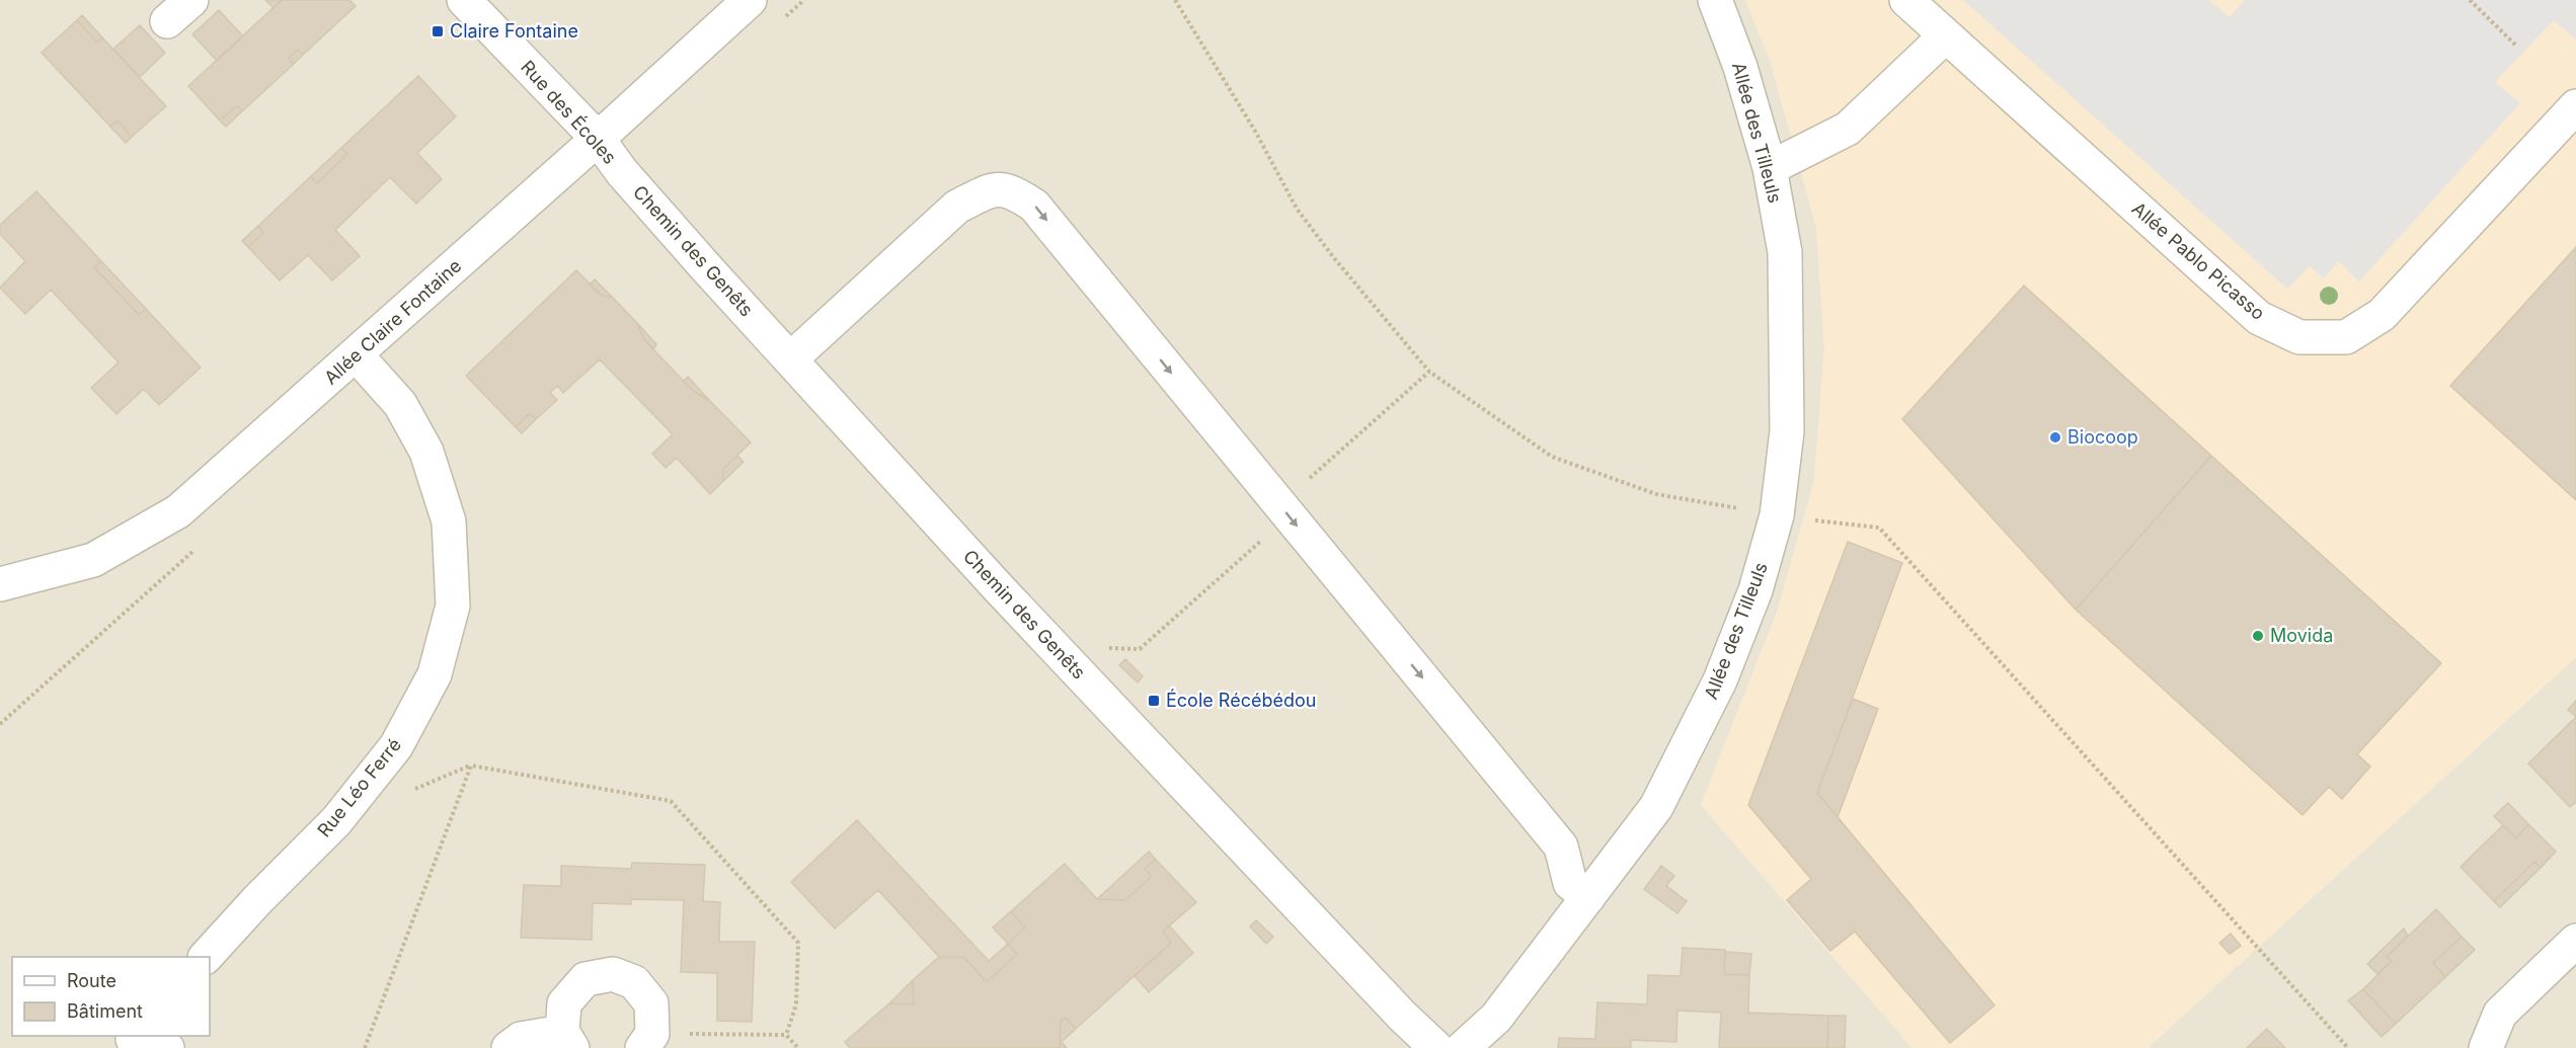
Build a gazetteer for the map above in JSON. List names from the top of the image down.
{
  "streets": {
    "street": [
      "Rue des Écoles",
      "Allée des Tilleuls",
      "Chemin des Genêts",
      "Allée Pablo Picasso",
      "Allée Claire Fontaine",
      "Rue Léo Ferré"
    ]
  },
  "crossings": [
    ["Rue des Écoles", "Chemin des Genêts"],
    ["Rue des Écoles", "Allée Claire Fontaine"],
    ["Allée Claire Fontaine", "Rue Léo Ferré"]
  ],
  "places": {
    "transit": ["Claire Fontaine", "École Récébédou"],
    "other": ["Biocoop", "Movida"]
  },
  "legend": ["Route", "Bâtiment"]
}
